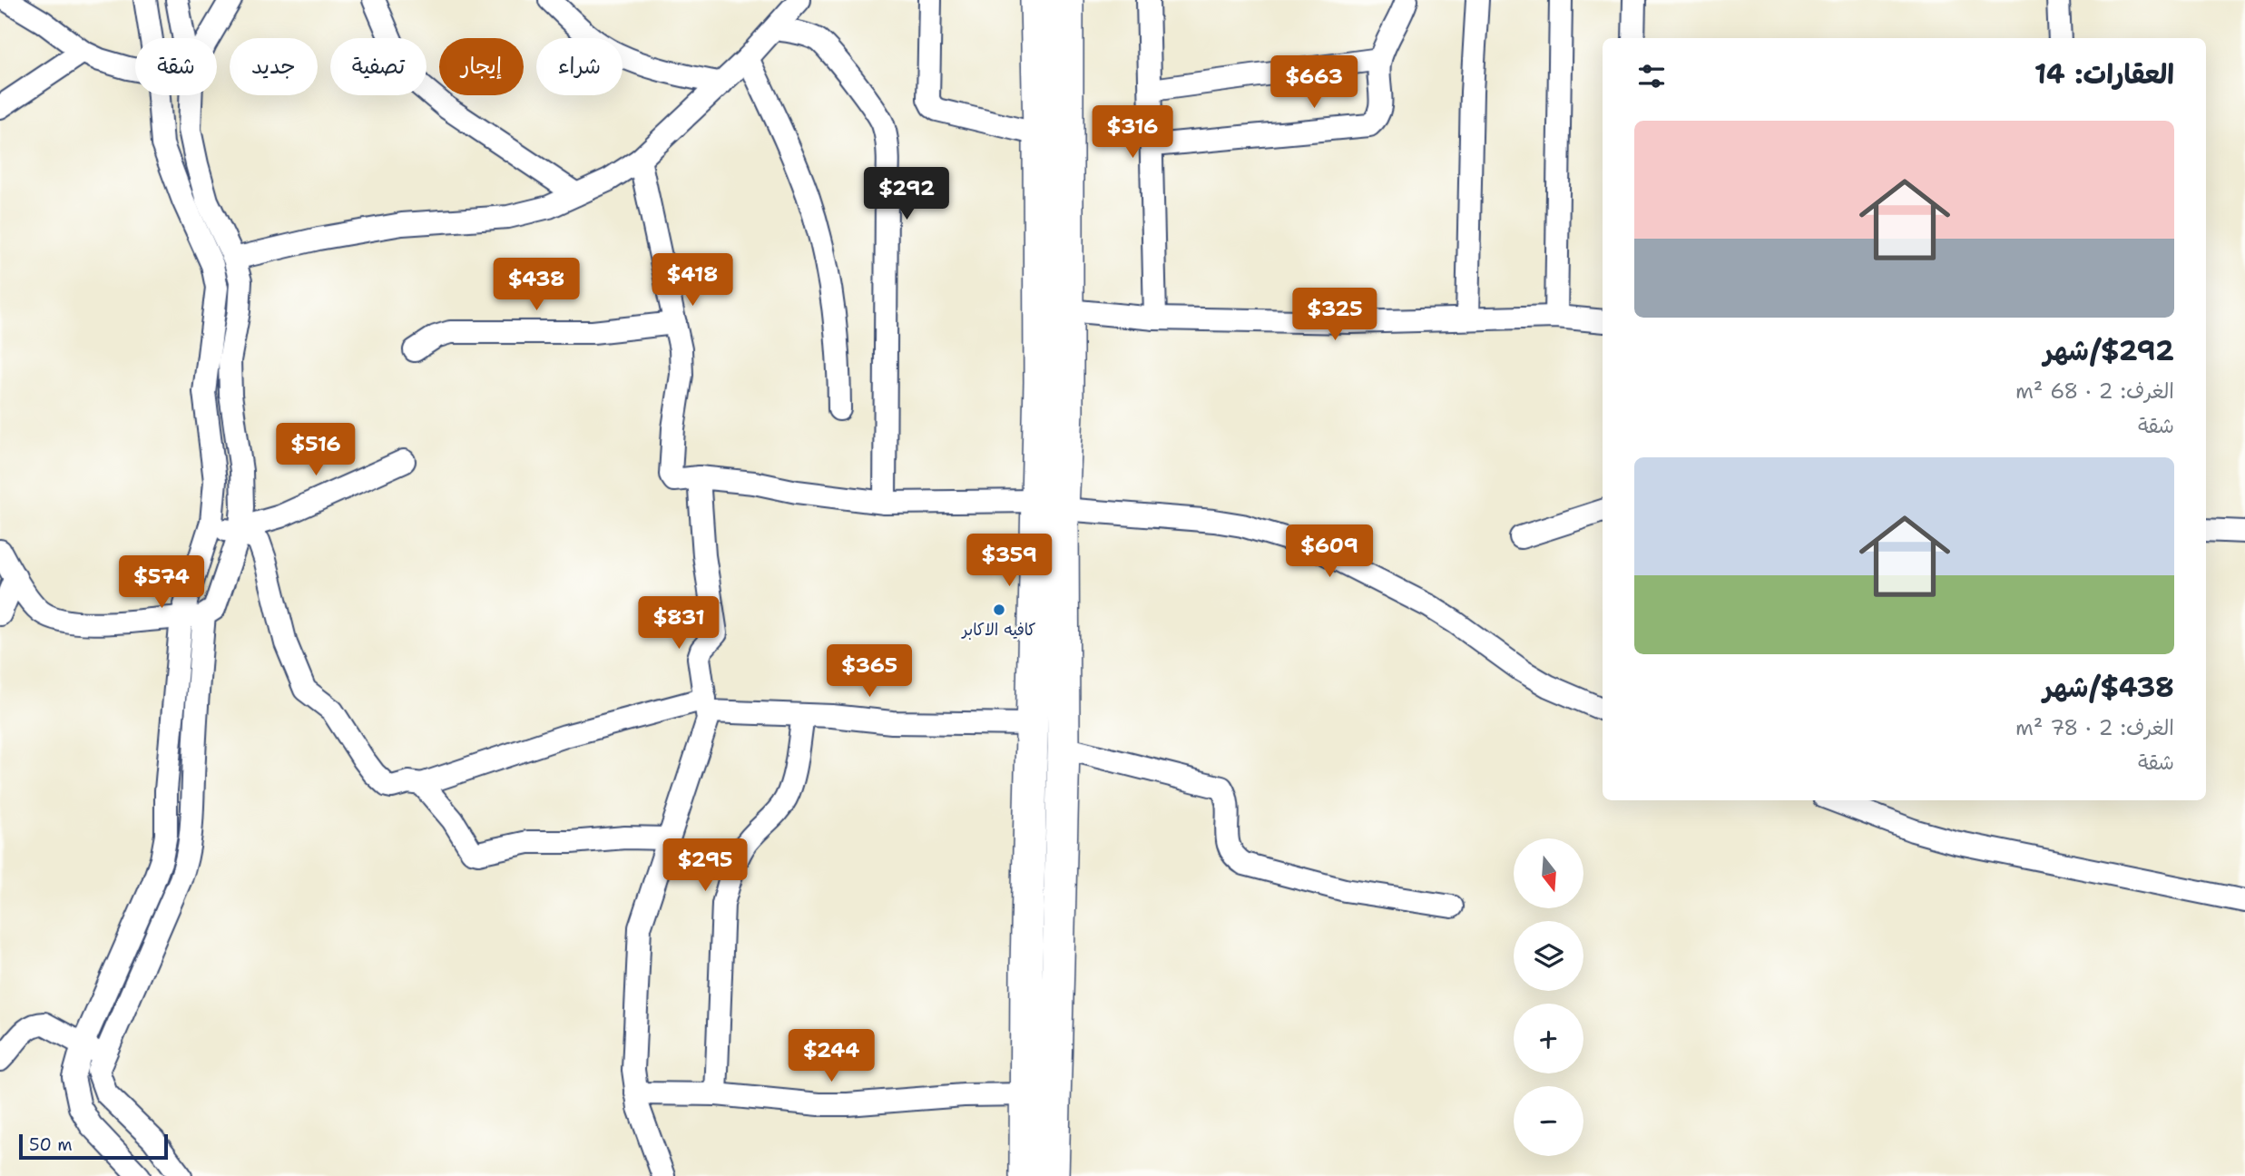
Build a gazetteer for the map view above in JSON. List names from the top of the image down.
{
  "places": ["كافيه الاكابر"],
  "scale_bar": "50 m",
  "north": "bottom",
  "page": {
    "chip": [
      "شراء",
      "إيجار",
      "تصفية",
      "جديد",
      "شقة"
    ],
    "heading": "العقارات: 14",
    "price": [
      "$663",
      "$316",
      "$292",
      "$418",
      "$438",
      "$325",
      "$516",
      "$609",
      "$359",
      "$574",
      "$831",
      "$365",
      "$295",
      "$244"
    ],
    "list": [
      {
        "name": "$292/شهر",
        "note": "الغرف: 2 · 68 m² · شقة"
      },
      {
        "name": "$438/شهر",
        "note": "الغرف: 2 · 78 m² · شقة"
      }
    ],
    "map_buttons": ["+", "−"],
    "scale": "50 m"
  }
}
